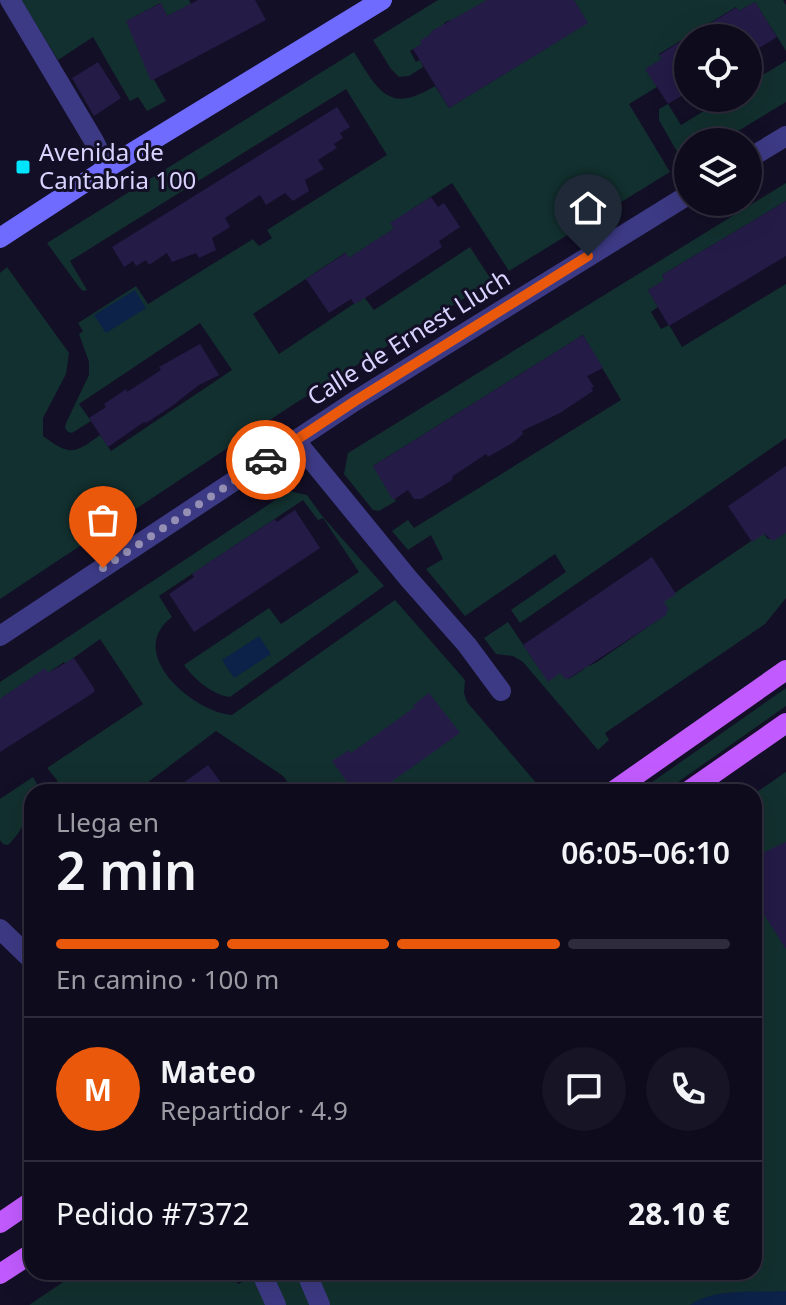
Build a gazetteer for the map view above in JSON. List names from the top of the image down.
{
  "streets": {
    "street": ["Calle de Ernest Lluch"]
  },
  "places": {
    "transit": ["Avenida de Cantabria 100"]
  },
  "page": {
    "heading": ["2 min", "Llega en", "06:05–06:10"],
    "panel": [
      "Mateo",
      "Repartidor · 4.9",
      "Pedido #7372",
      "28.10 €"
    ],
    "bar": "En camino · 100 m",
    "round": "M"
  }
}
